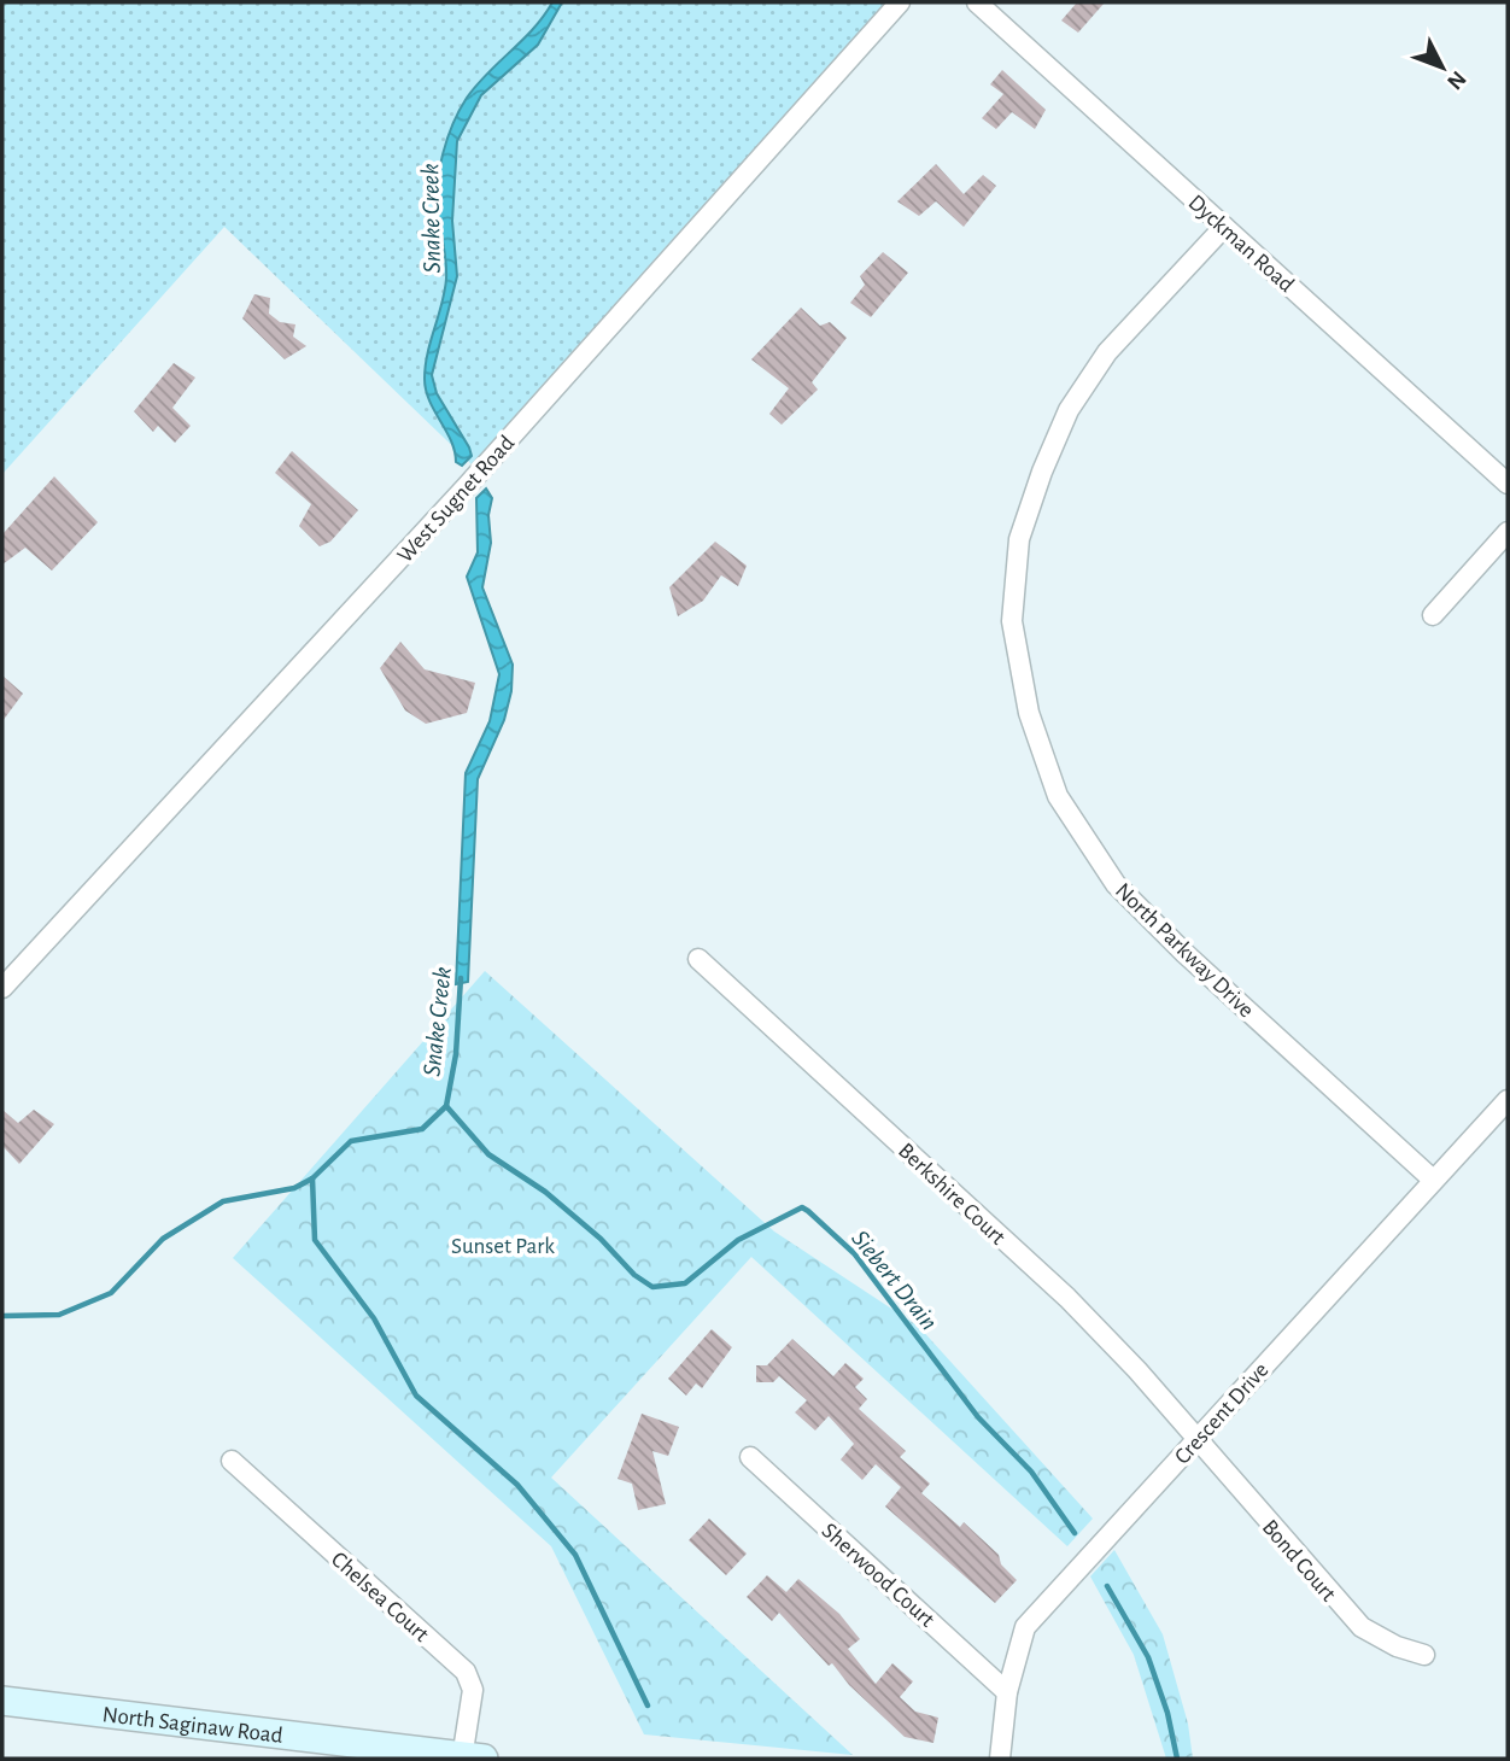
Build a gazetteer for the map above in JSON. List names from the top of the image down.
{
  "streets": {
    "main road": ["North Saginaw Road"],
    "street": [
      "Dyckman Road",
      "West Sugnet Road",
      "North Parkway Drive",
      "Berkshire Court",
      "Crescent Drive",
      "Bond Court",
      "Sherwood Court",
      "Chelsea Court"
    ]
  },
  "crossings": [
    ["Dyckman Road", "North Parkway Drive"],
    ["North Parkway Drive", "Crescent Drive"],
    ["Berkshire Court", "Crescent Drive"],
    ["Berkshire Court", "Bond Court"],
    ["Crescent Drive", "Bond Court"],
    ["Crescent Drive", "Sherwood Court"],
    ["Chelsea Court", "North Saginaw Road"]
  ],
  "water": ["Snake Creek", "Siebert Drain"],
  "parks": ["Sunset Park"],
  "north": "bottom right"
}
